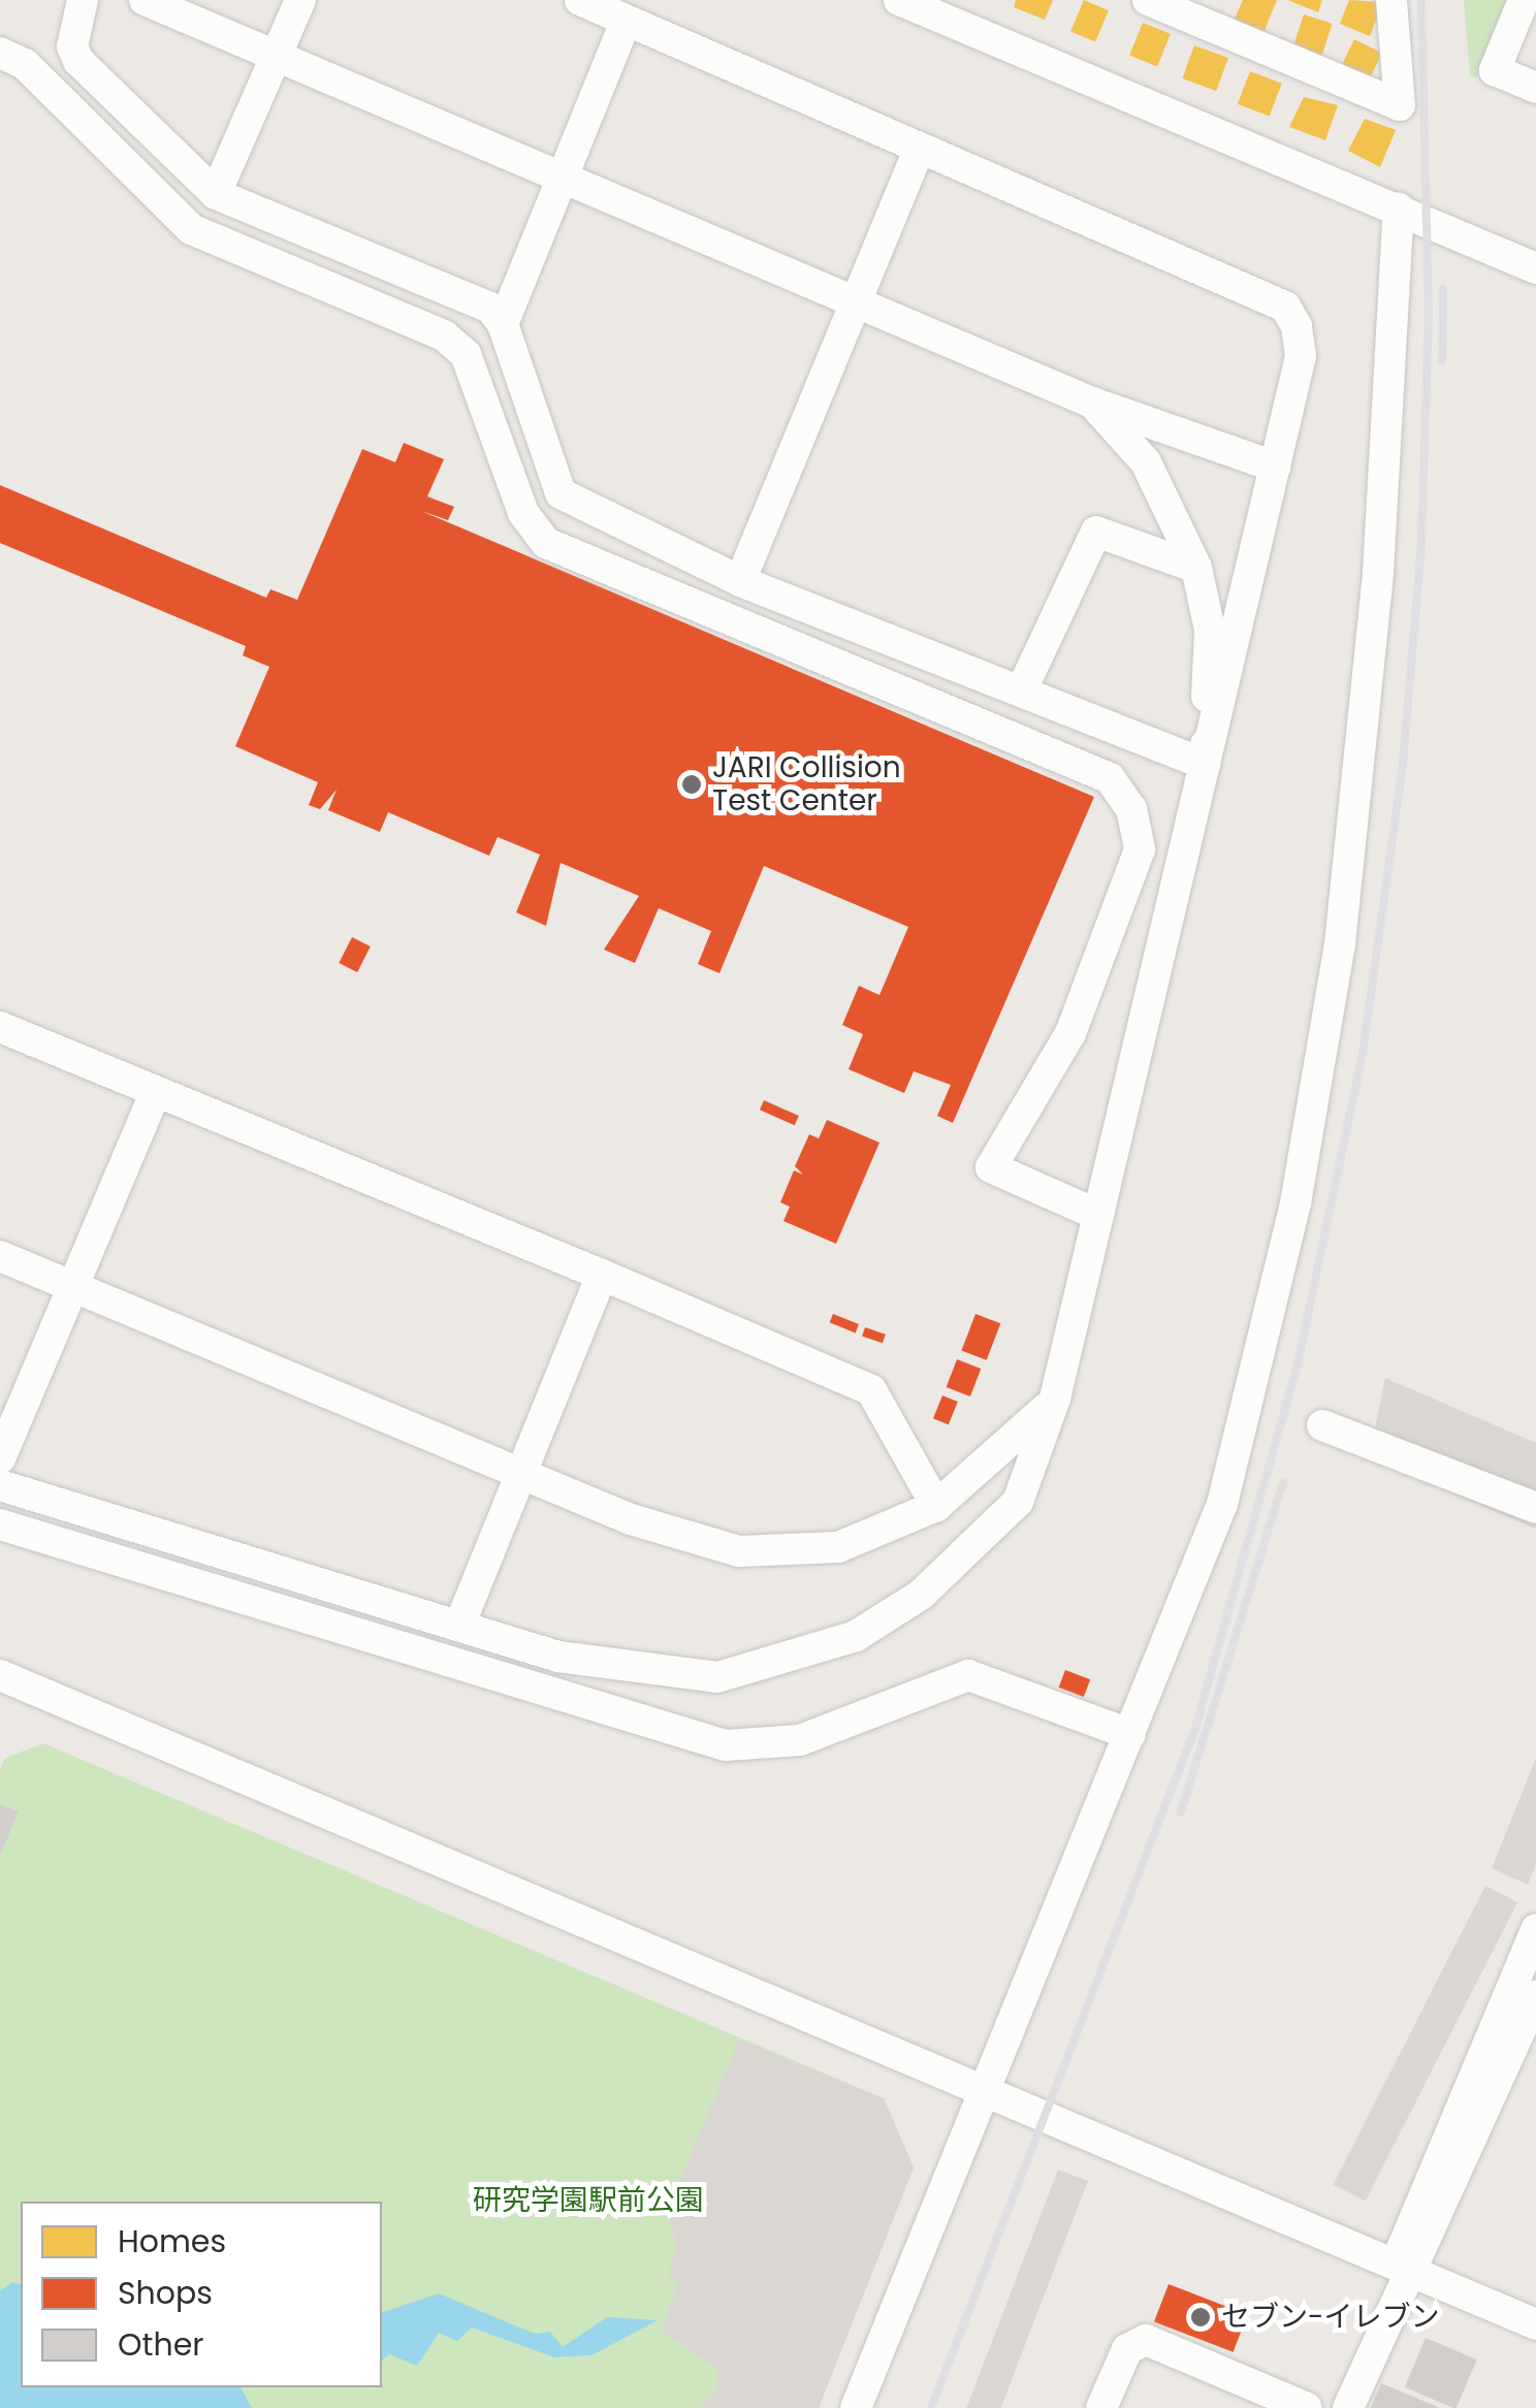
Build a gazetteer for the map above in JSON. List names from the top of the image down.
{
  "parks": ["研究学園駅前公園"],
  "places": ["JARI Collision Test Center", "セブン-イレブン"],
  "legend": ["Homes", "Shops", "Other"]
}
